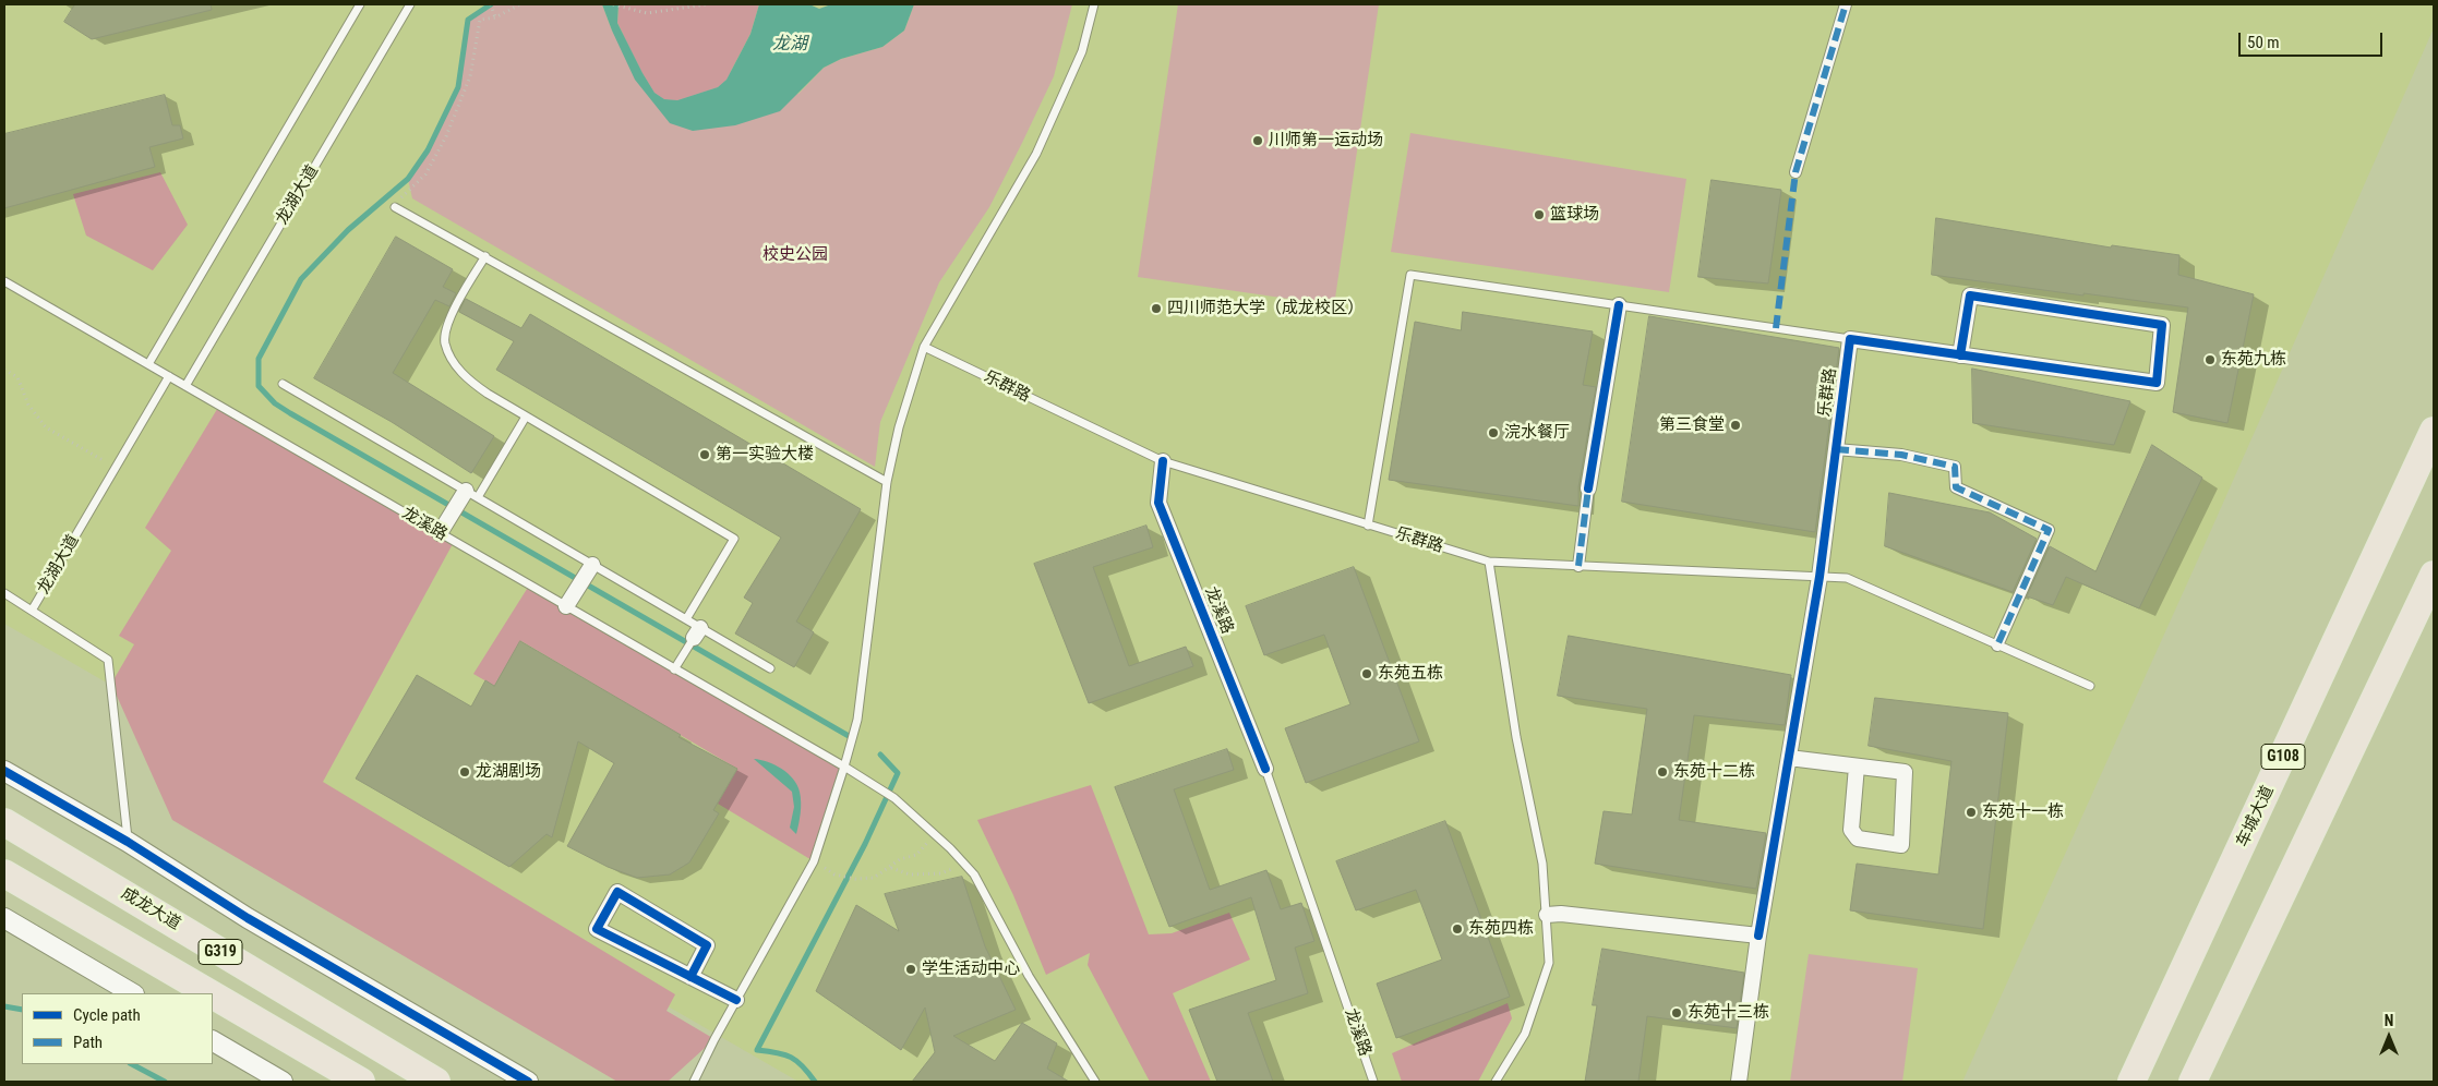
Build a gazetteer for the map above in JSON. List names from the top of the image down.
{
  "streets": {
    "highway": [
      "G108",
      "车城大道",
      "成龙大道",
      "G319"
    ],
    "street": ["乐群路", "龙溪路"],
    "lane": ["龙湖大道"]
  },
  "crossings": [
    ["龙湖大道", "龙溪路"],
    ["乐群路", "龙溪路"]
  ],
  "water": ["龙湖"],
  "parks": ["校史公园"],
  "places": [
    "川师第一运动场",
    "篮球场",
    "四川师范大学（成龙校区）",
    "东苑九栋",
    "第三食堂",
    "浣水餐厅",
    "第一实验大楼",
    "东苑五栋",
    "龙湖剧场",
    "东苑十二栋",
    "东苑十一栋",
    "东苑四栋",
    "学生活动中心",
    "东苑十三栋"
  ],
  "legend": ["Cycle path", "Path"],
  "scale_bar": "50 m",
  "north": "top"
}
